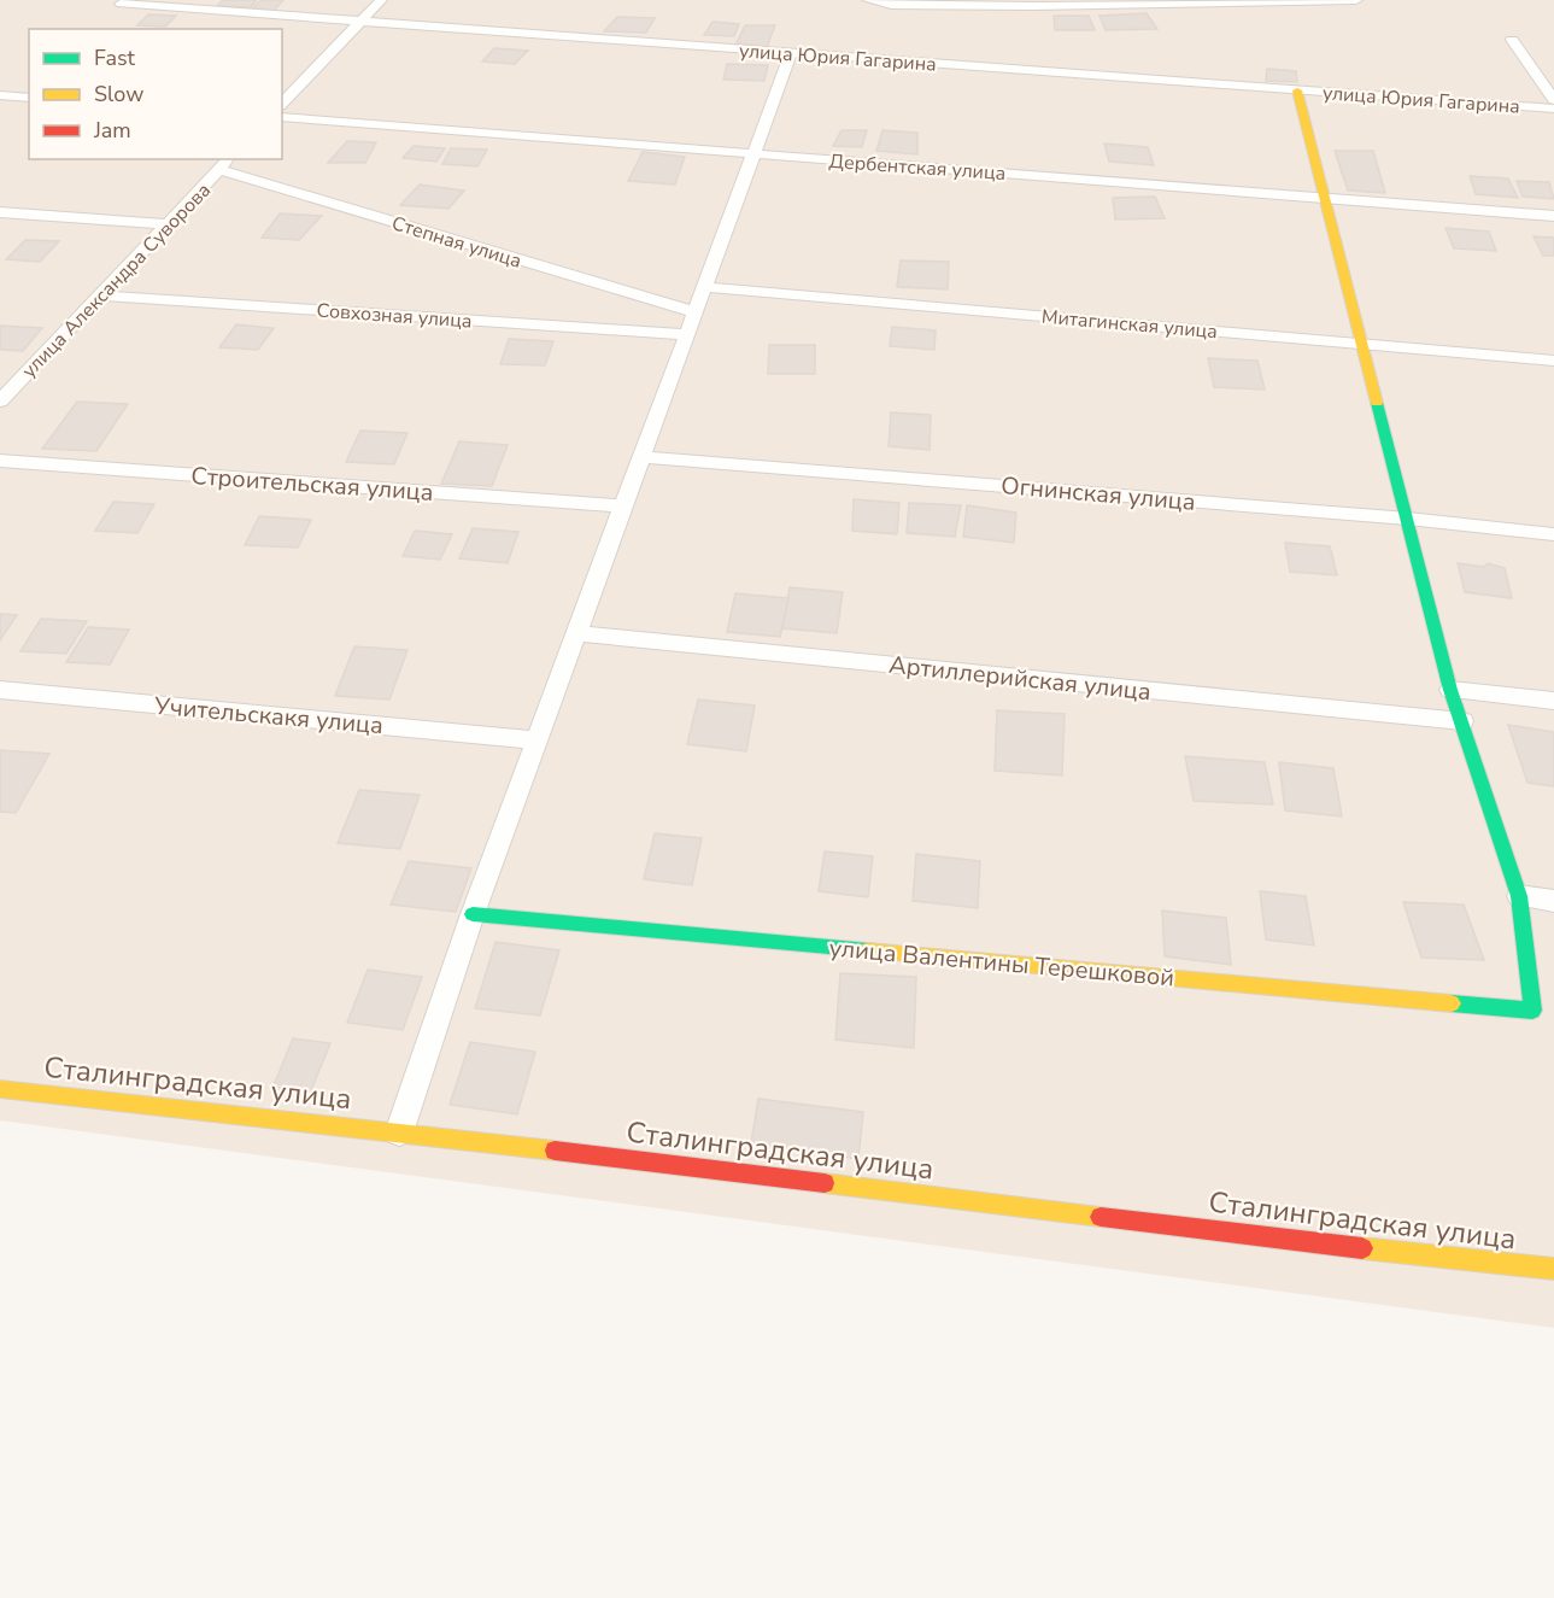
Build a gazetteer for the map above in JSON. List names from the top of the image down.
{
  "streets": {
    "street": [
      "улица Юрия Гагарина",
      "Дербентская улица",
      "Степная улица",
      "улица Александра Суворова",
      "Совхозная улица",
      "Митагинская улица",
      "Строительская улица",
      "Огнинская улица",
      "Артиллерийская улица",
      "Учительскакя улица",
      "улица Валентины Терешковой",
      "Сталинградская улица"
    ]
  },
  "crossings": [
    ["Степная улица", "улица Александра Суворова"],
    ["улица Александра Суворова", "Совхозная улица"]
  ],
  "legend": ["Fast", "Slow", "Jam"]
}
